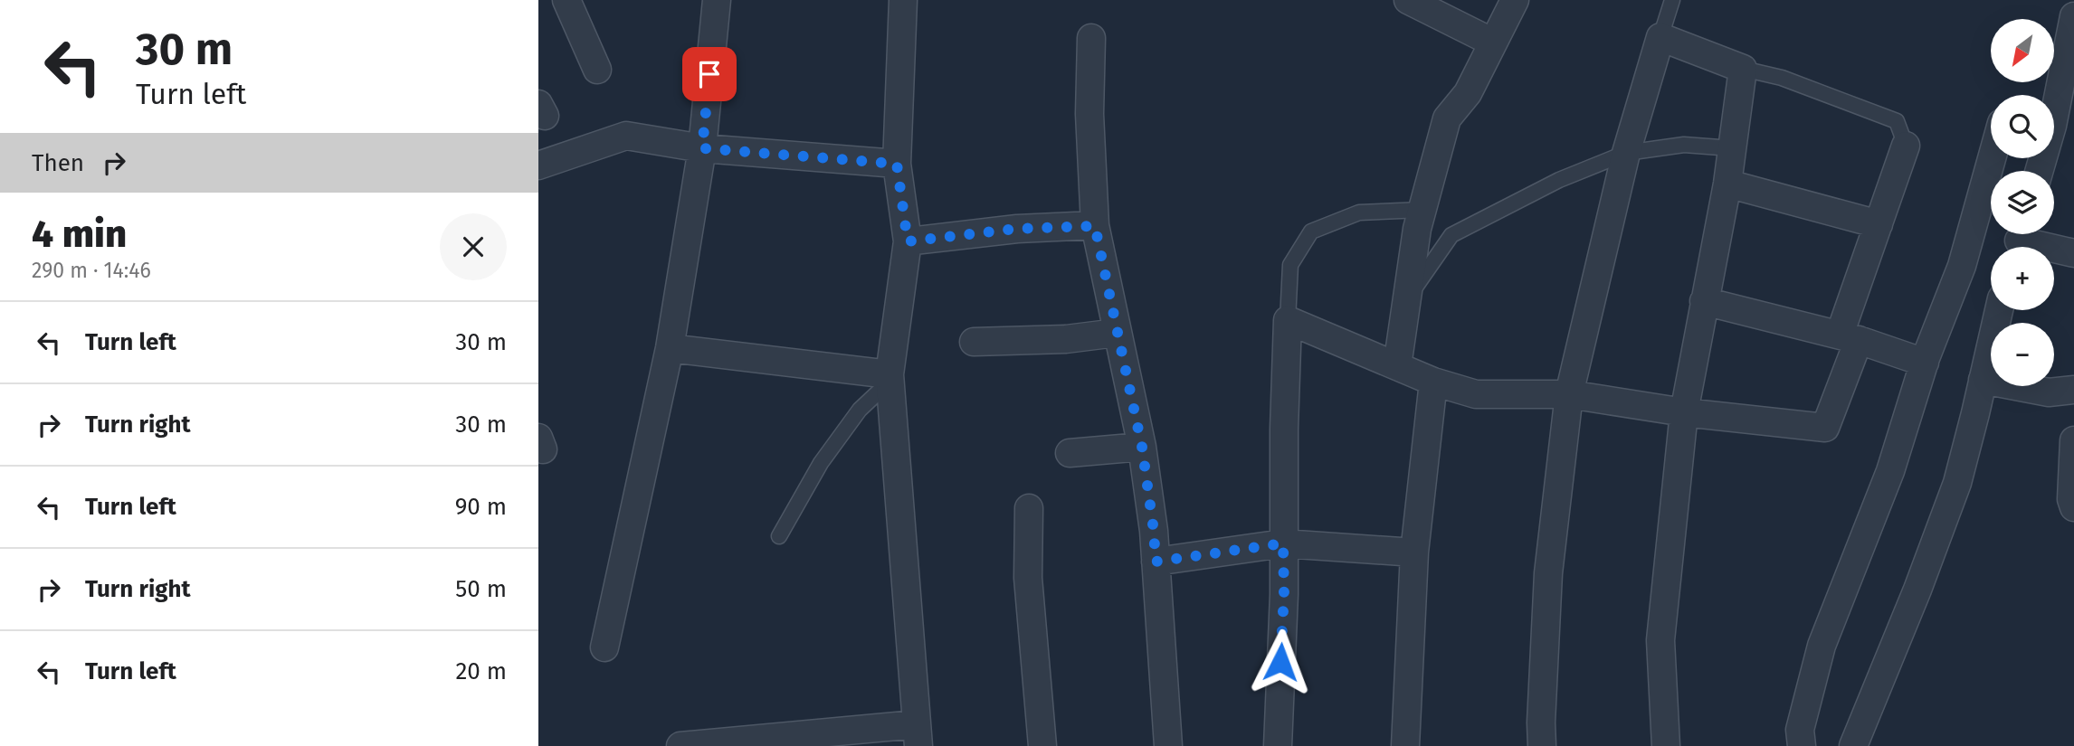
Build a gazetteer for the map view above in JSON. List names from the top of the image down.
{
  "north": "bottom left",
  "page": {
    "turn": ["30 m", "Turn left"],
    "map_buttons": ["+", "−"],
    "then": "Then",
    "heading": ["4 min", "290 m · 14:46"],
    "list": [
      {
        "name": "Turn left",
        "value": "30 m"
      },
      {
        "name": "Turn right",
        "value": "30 m"
      },
      {
        "name": "Turn left",
        "value": "90 m"
      },
      {
        "name": "Turn right",
        "value": "50 m"
      },
      {
        "name": "Turn left",
        "value": "20 m"
      }
    ]
  }
}
